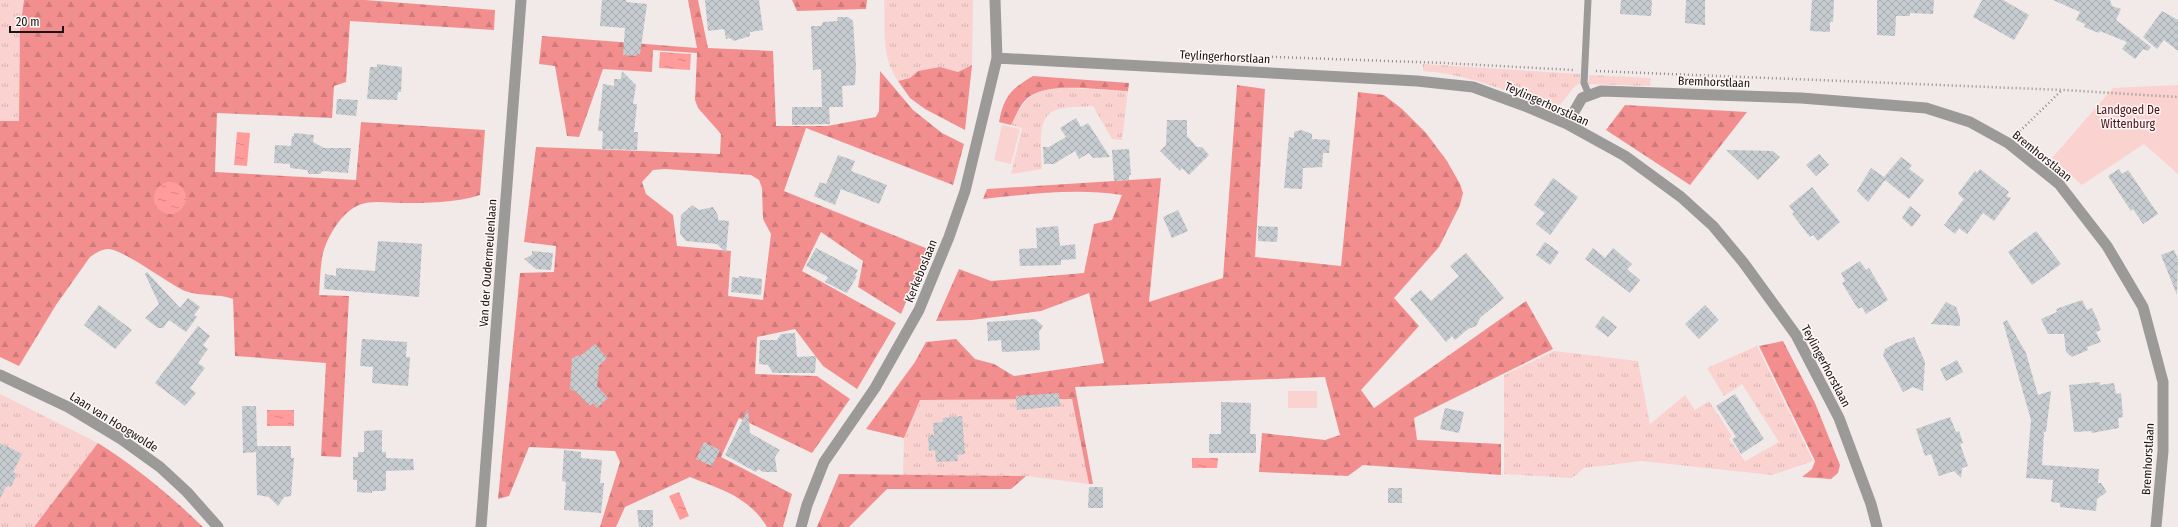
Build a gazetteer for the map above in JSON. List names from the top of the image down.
{
  "streets": {
    "street": [
      "Teylingerhorstlaan",
      "Bremhorstlaan",
      "Van der Oudermeulenlaan",
      "Kerkeboslaan",
      "Laan van Hoogwolde"
    ]
  },
  "crossings": [
    ["Teylingerhorstlaan", "Kerkeboslaan"]
  ],
  "parks": ["Landgoed De Wittenburg"],
  "scale_bar": "20 m"
}
